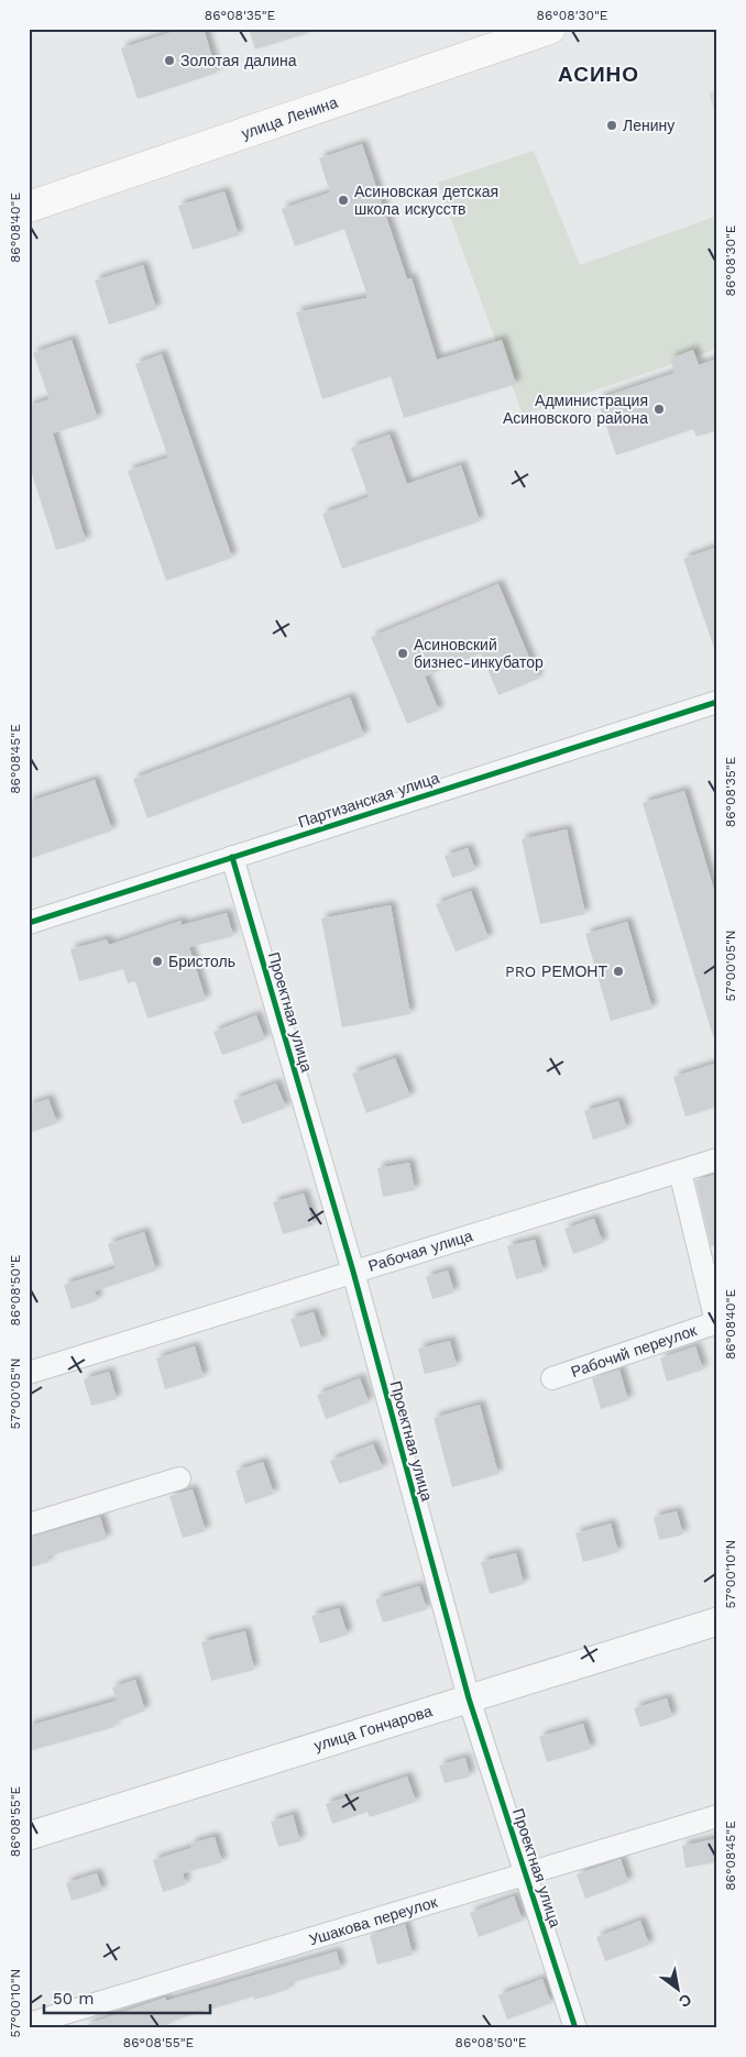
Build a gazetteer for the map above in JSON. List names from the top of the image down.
{
  "streets": {
    "main road": ["улица Ленина"],
    "street": [
      "Партизанская улица",
      "Проектная улица",
      "Рабочая улица",
      "Рабочий переулок",
      "улица Гончарова",
      "Ушакова переулок"
    ]
  },
  "crossings": [
    ["Партизанская улица", "Проектная улица"],
    ["Проектная улица", "Рабочая улица"],
    ["Проектная улица", "улица Гончарова"],
    ["Проектная улица", "Ушакова переулок"],
    ["Рабочая улица", "Рабочий переулок"]
  ],
  "districts": ["АСИНО"],
  "places": [
    "Золотая далина",
    "Ленину",
    "Асиновская детская школа искусств",
    "Администрация Асиновского района",
    "Асиновский бизнес-инкубатор",
    "Бристоль",
    "PRO РЕМОНТ"
  ],
  "scale_bar": "50 m",
  "north": "bottom right",
  "coordinates": [
    "86°08'35\"E",
    "86°08'30\"E",
    "86°08'40\"E",
    "86°08'45\"E",
    "57°00'05\"N",
    "86°08'50\"E",
    "57°00'10\"N",
    "86°08'55\"E"
  ]
}
